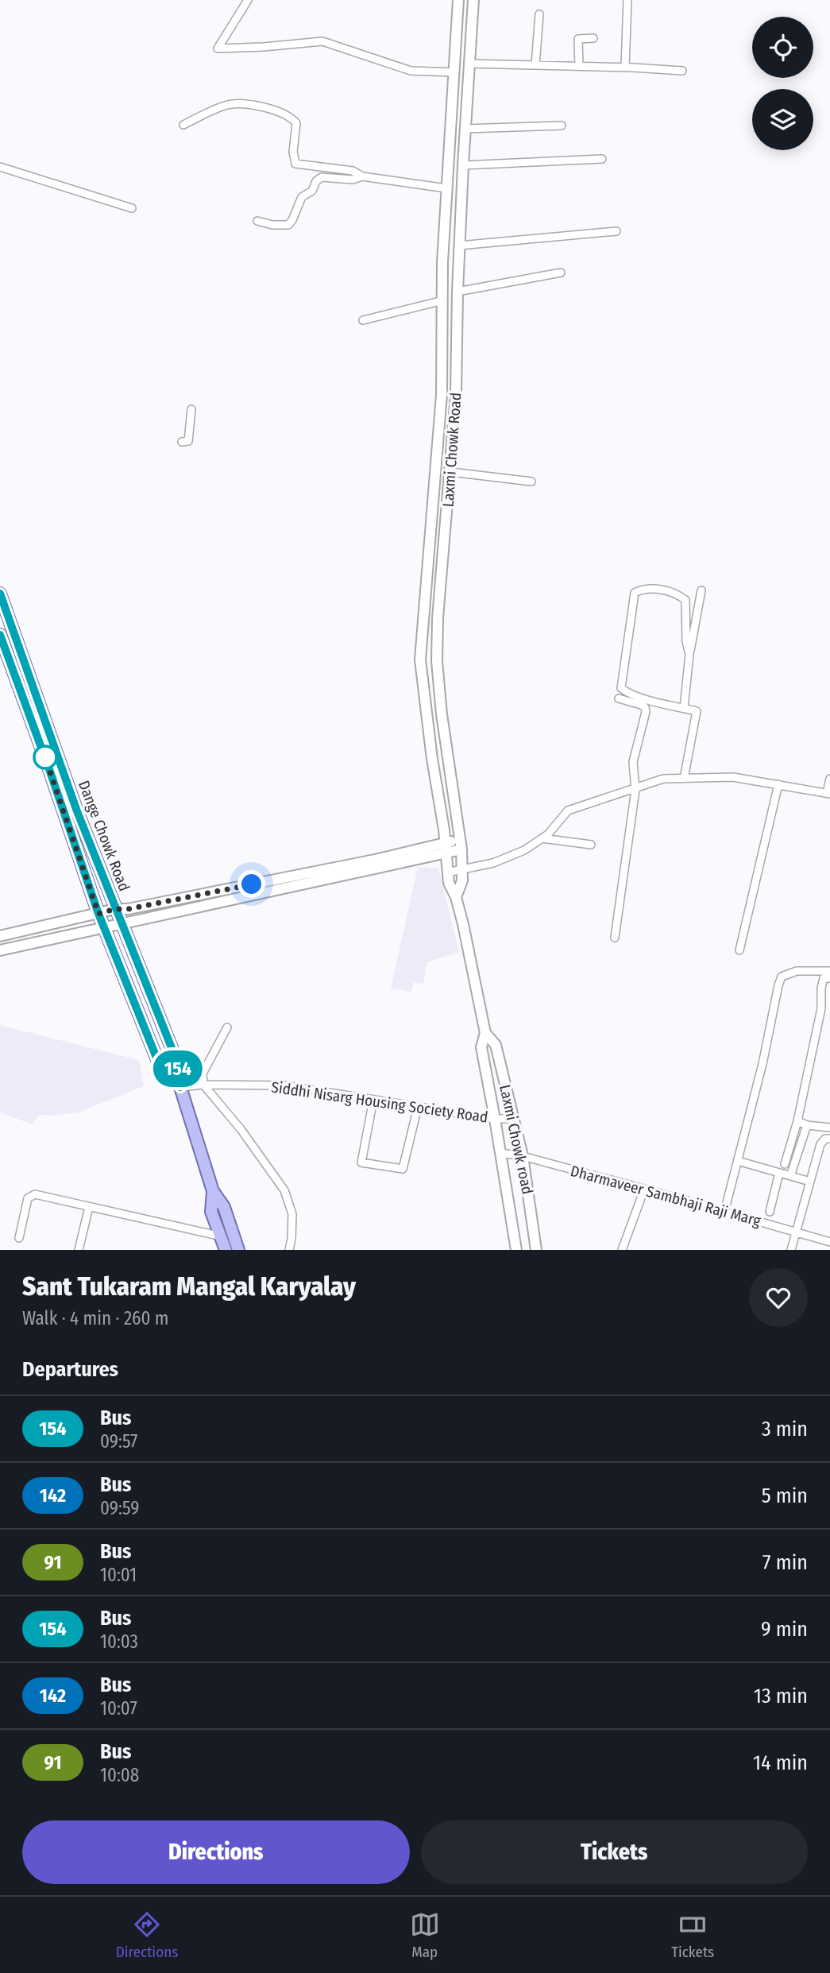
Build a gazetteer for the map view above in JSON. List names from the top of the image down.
{
  "streets": {
    "main road": ["Laxmi Chowk Road", "Dange Chowk Road", "Laxmi Chowk road"],
    "street": ["Siddhi Nisarg Housing Society Road", "Dharmaveer Sambhaji Raji Marg"]
  },
  "crossings": [
    ["Laxmi Chowk Road", "Laxmi Chowk road"],
    ["Dange Chowk Road", "Siddhi Nisarg Housing Society Road"],
    ["Siddhi Nisarg Housing Society Road", "Laxmi Chowk road"],
    ["Laxmi Chowk road", "Dharmaveer Sambhaji Raji Marg"]
  ],
  "lines": ["bus line 154"],
  "page": {
    "on_map": "154",
    "heading": [
      ["Sant Tukaram Mangal Karyalay", "Walk · 4 min · 260 m"],
      "Departures"
    ],
    "list": [
      {
        "mark": "154",
        "name": "Bus",
        "note": "09:57",
        "value": "3 min"
      },
      {
        "mark": "142",
        "name": "Bus",
        "note": "09:59",
        "value": "5 min"
      },
      {
        "mark": "91",
        "name": "Bus",
        "note": "10:01",
        "value": "7 min"
      },
      {
        "mark": "154",
        "name": "Bus",
        "note": "10:03",
        "value": "9 min"
      },
      {
        "mark": "142",
        "name": "Bus",
        "note": "10:07",
        "value": "13 min"
      },
      {
        "mark": "91",
        "name": "Bus",
        "note": "10:08",
        "value": "14 min"
      }
    ],
    "buttons": ["Directions", "Tickets"],
    "tabs": ["Directions", "Map", "Tickets"]
  }
}
